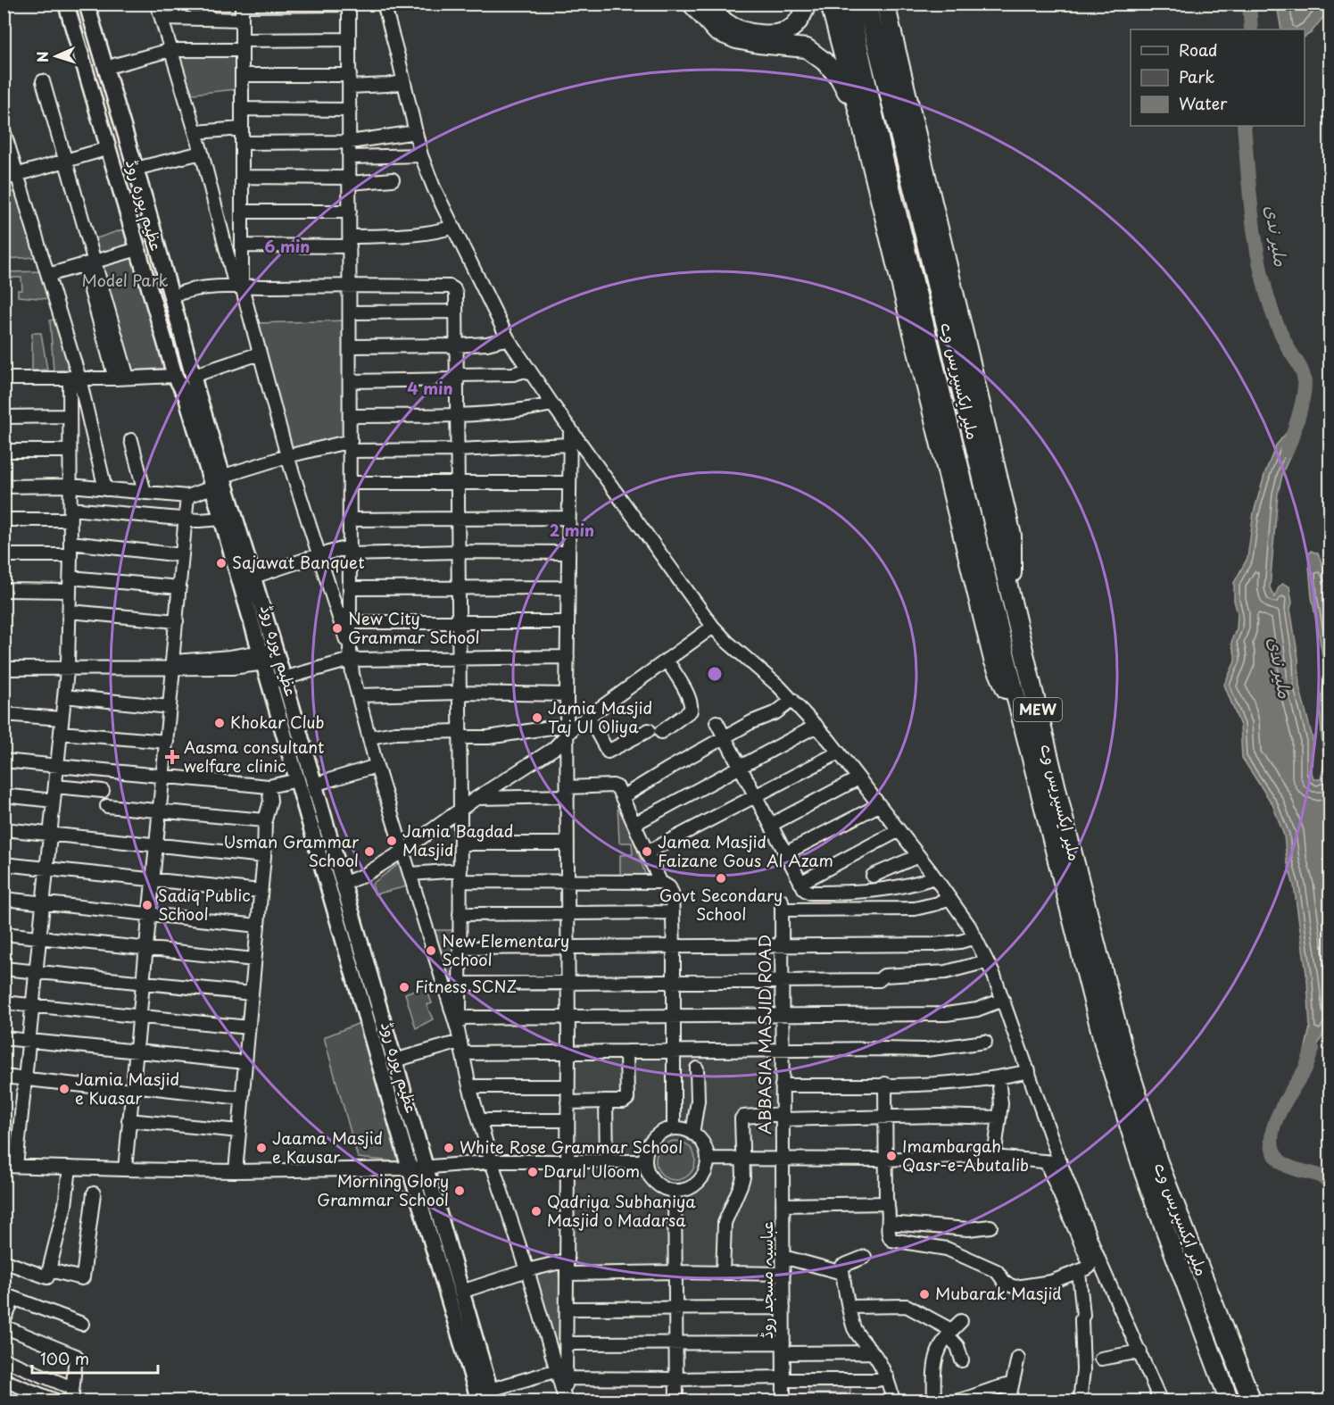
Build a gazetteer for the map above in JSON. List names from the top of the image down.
{
  "streets": {
    "highway": ["ملیر ایکسپریس وے", "MEW"],
    "main road": ["عظیم پورہ روڈ"],
    "street": ["ABBASIA MASJID ROAD", "عباسیہ مسجد روڈ"]
  },
  "crossings": [
    ["ABBASIA MASJID ROAD", "عباسیہ مسجد روڈ"]
  ],
  "water": ["ملیر ندی"],
  "parks": ["Model Park"],
  "places": {
    "other": [
      "Sajawat Banquet",
      "New City Grammar School",
      "Jamia Masjid Taj Ul Oliya",
      "Khokar Club",
      "Jamia Bagdad Masjid",
      "Usman Grammar School",
      "Jamea Masjid Faizane Gous Al Azam",
      "Govt Secondary School",
      "Sadiq Public School",
      "New Elementary School",
      "Fitness SCNZ",
      "Jamia Masjid e Kuasar",
      "Jaama Masjid e Kausar",
      "White Rose Grammar School",
      "Imambargah Qasr-e-Abutalib",
      "Darul Uloom",
      "Morning Glory Grammar School",
      "Qadriya Subhaniya Masjid o Madarsa",
      "Mubarak Masjid"
    ],
    "health": ["Aasma consultant welfare clinic"]
  },
  "legend": ["Road", "Park", "Water"],
  "scale_bar": "100 m",
  "north": "left",
  "rings": ["6 min", "4 min", "2 min"]
}
